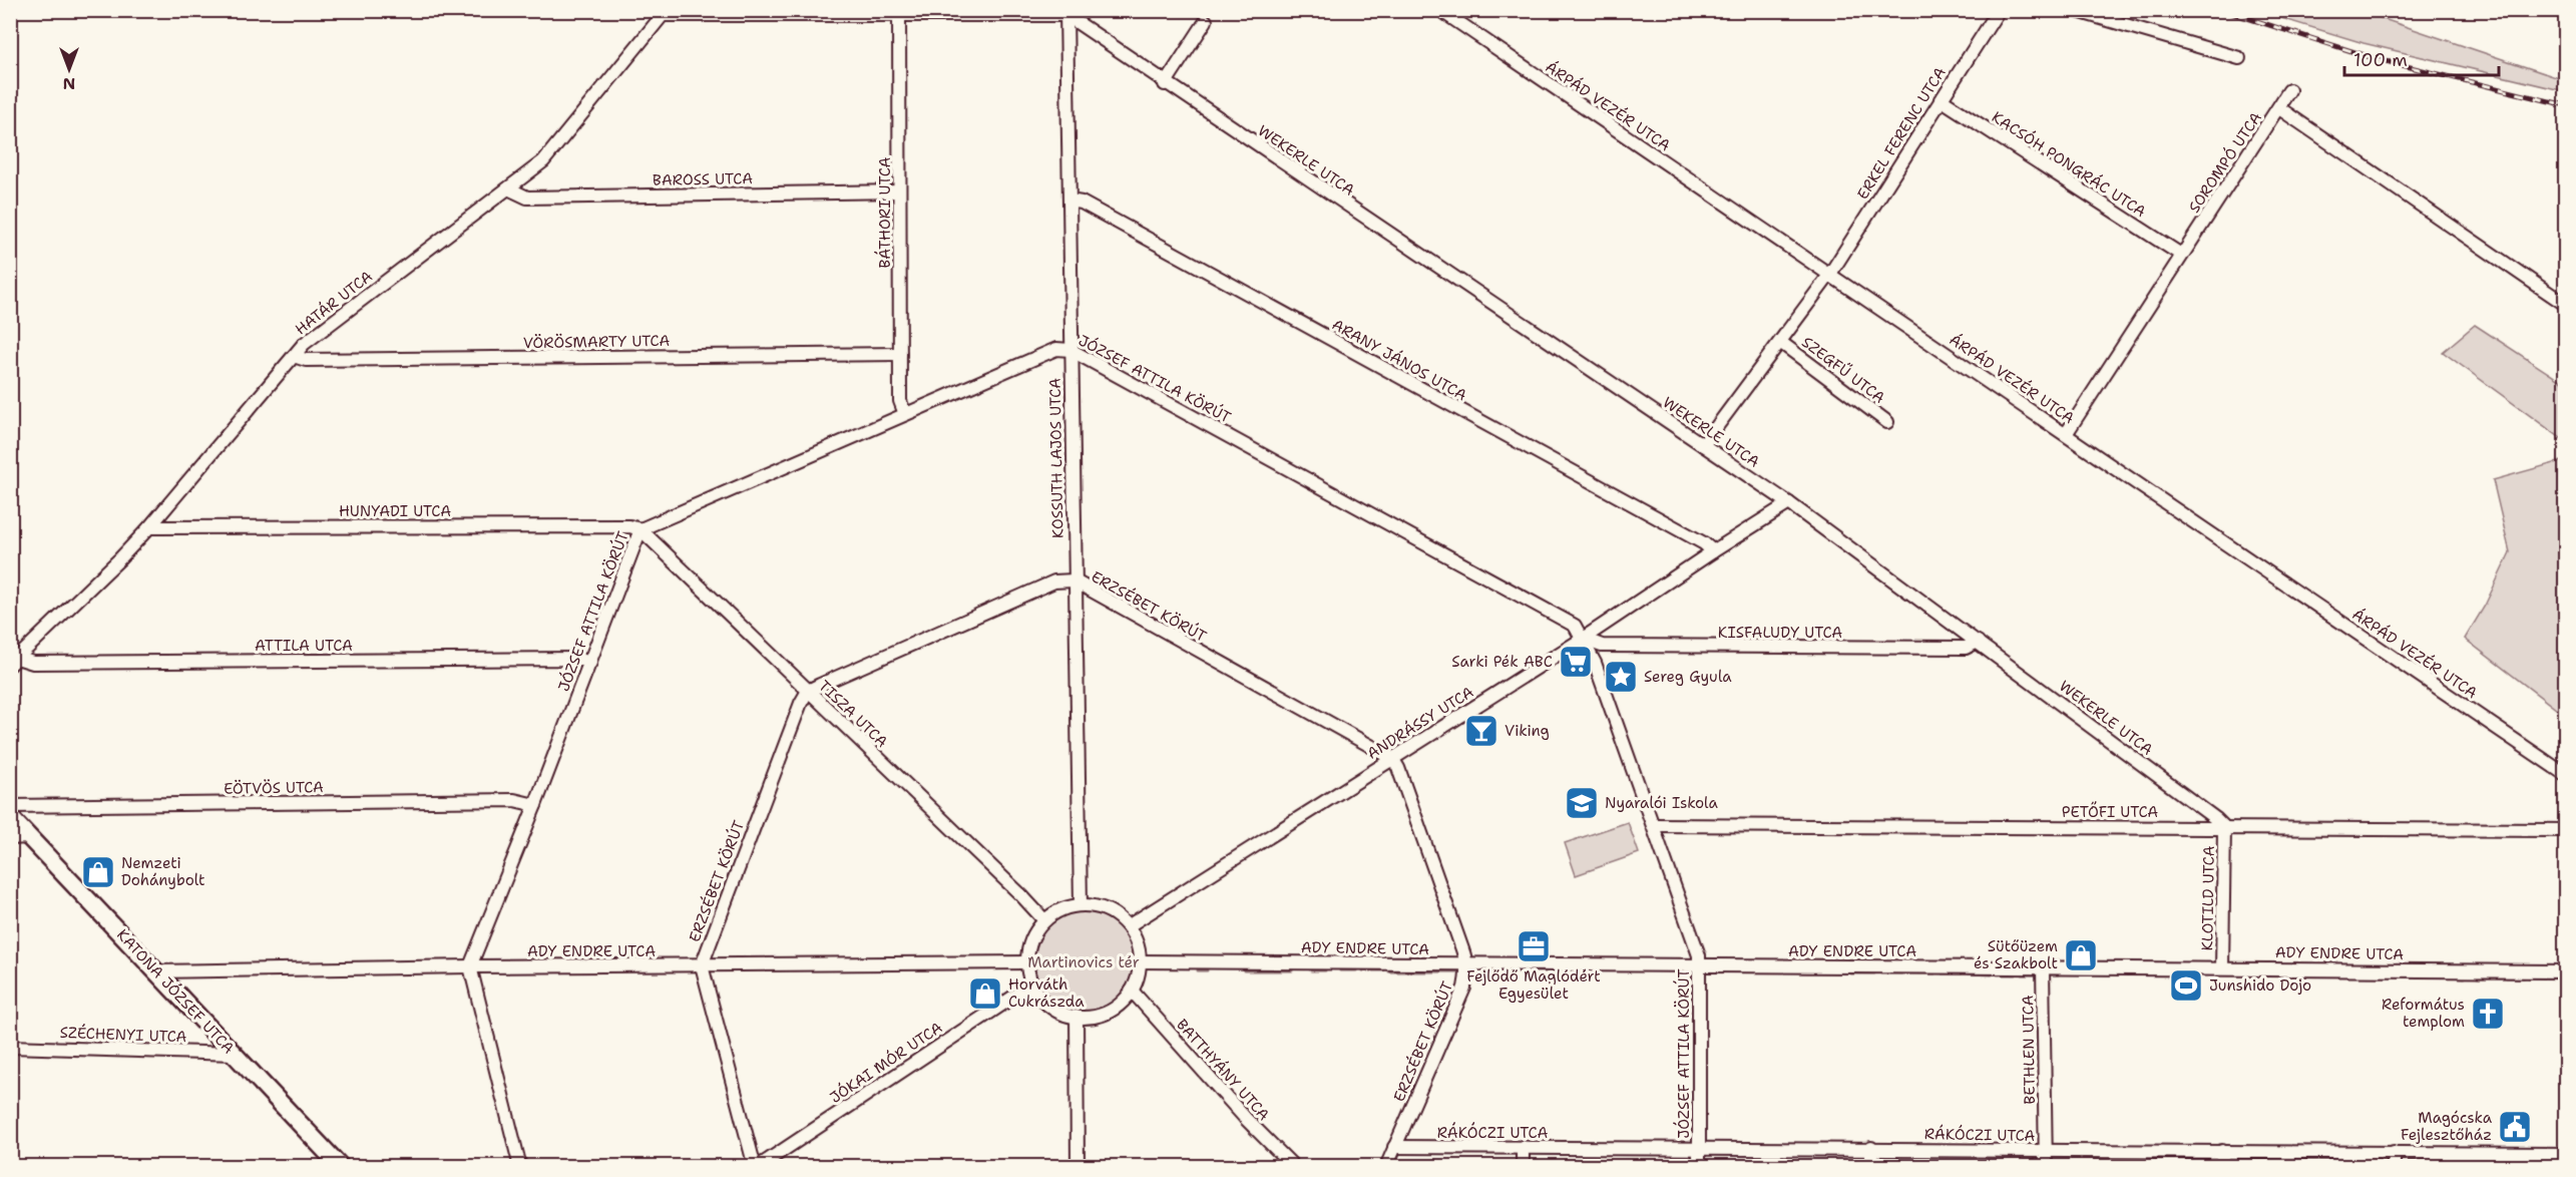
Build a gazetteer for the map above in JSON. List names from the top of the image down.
{
  "streets": {
    "main road": ["KATONA JÓZSEF UTCA"],
    "street": [
      "ÁRPÁD VEZÉR UTCA",
      "ERKEL FERENC UTCA",
      "WEKERLE UTCA",
      "SOROMPÓ UTCA",
      "KACSÓH PONGRÁC UTCA",
      "BAROSS UTCA",
      "BÁTHORI UTCA",
      "HATÁR UTCA",
      "VÖRÖSMARTY UTCA",
      "ARANY JÁNOS UTCA",
      "SZEGFŰ UTCA",
      "JÓZSEF ATTILA KÖRÚT",
      "KOSSUTH LAJOS UTCA",
      "HUNYADI UTCA",
      "ERZSÉBET KÖRÚT",
      "KISFALUDY UTCA",
      "ATTILA UTCA",
      "TISZA UTCA",
      "ANDRÁSSY UTCA",
      "EÖTVÖS UTCA",
      "PETŐFI UTCA",
      "KLOTILD UTCA",
      "ADY ENDRE UTCA",
      "SZÉCHENYI UTCA",
      "BETHLEN UTCA",
      "JÓKAI MÓR UTCA",
      "BATTHYÁNY UTCA",
      "RÁKÓCZI UTCA"
    ]
  },
  "crossings": [
    ["ÁRPÁD VEZÉR UTCA", "ERKEL FERENC UTCA"],
    ["ÁRPÁD VEZÉR UTCA", "SOROMPÓ UTCA"],
    ["ÁRPÁD VEZÉR UTCA", "SZEGFŰ UTCA"],
    ["ERKEL FERENC UTCA", "KACSÓH PONGRÁC UTCA"],
    ["ERKEL FERENC UTCA", "SZEGFŰ UTCA"],
    ["WEKERLE UTCA", "SZEGFŰ UTCA"],
    ["WEKERLE UTCA", "KOSSUTH LAJOS UTCA"],
    ["WEKERLE UTCA", "KISFALUDY UTCA"],
    ["WEKERLE UTCA", "ANDRÁSSY UTCA"],
    ["WEKERLE UTCA", "PETŐFI UTCA"],
    ["WEKERLE UTCA", "KLOTILD UTCA"],
    ["SOROMPÓ UTCA", "KACSÓH PONGRÁC UTCA"],
    ["BAROSS UTCA", "BÁTHORI UTCA"],
    ["BAROSS UTCA", "HATÁR UTCA"],
    ["BÁTHORI UTCA", "VÖRÖSMARTY UTCA"],
    ["BÁTHORI UTCA", "JÓZSEF ATTILA KÖRÚT"],
    ["HATÁR UTCA", "VÖRÖSMARTY UTCA"],
    ["HATÁR UTCA", "HUNYADI UTCA"],
    ["HATÁR UTCA", "ATTILA UTCA"],
    ["ARANY JÁNOS UTCA", "KOSSUTH LAJOS UTCA"],
    ["ARANY JÁNOS UTCA", "ANDRÁSSY UTCA"],
    ["JÓZSEF ATTILA KÖRÚT", "KOSSUTH LAJOS UTCA"],
    ["JÓZSEF ATTILA KÖRÚT", "HUNYADI UTCA"],
    ["JÓZSEF ATTILA KÖRÚT", "KISFALUDY UTCA"],
    ["JÓZSEF ATTILA KÖRÚT", "ATTILA UTCA"],
    ["JÓZSEF ATTILA KÖRÚT", "TISZA UTCA"],
    ["JÓZSEF ATTILA KÖRÚT", "ANDRÁSSY UTCA"],
    ["JÓZSEF ATTILA KÖRÚT", "EÖTVÖS UTCA"],
    ["JÓZSEF ATTILA KÖRÚT", "PETŐFI UTCA"],
    ["JÓZSEF ATTILA KÖRÚT", "ADY ENDRE UTCA"],
    ["JÓZSEF ATTILA KÖRÚT", "RÁKÓCZI UTCA"],
    ["KOSSUTH LAJOS UTCA", "ERZSÉBET KÖRÚT"],
    ["KOSSUTH LAJOS UTCA", "TISZA UTCA"],
    ["KOSSUTH LAJOS UTCA", "ANDRÁSSY UTCA"],
    ["KOSSUTH LAJOS UTCA", "ADY ENDRE UTCA"],
    ["KOSSUTH LAJOS UTCA", "JÓKAI MÓR UTCA"],
    ["KOSSUTH LAJOS UTCA", "BATTHYÁNY UTCA"],
    ["HUNYADI UTCA", "TISZA UTCA"],
    ["ERZSÉBET KÖRÚT", "TISZA UTCA"],
    ["ERZSÉBET KÖRÚT", "ANDRÁSSY UTCA"],
    ["ERZSÉBET KÖRÚT", "ADY ENDRE UTCA"],
    ["ERZSÉBET KÖRÚT", "JÓKAI MÓR UTCA"],
    ["ERZSÉBET KÖRÚT", "RÁKÓCZI UTCA"],
    ["KISFALUDY UTCA", "ANDRÁSSY UTCA"],
    ["TISZA UTCA", "ANDRÁSSY UTCA"],
    ["TISZA UTCA", "ADY ENDRE UTCA"],
    ["TISZA UTCA", "JÓKAI MÓR UTCA"],
    ["TISZA UTCA", "BATTHYÁNY UTCA"],
    ["ANDRÁSSY UTCA", "ADY ENDRE UTCA"],
    ["ANDRÁSSY UTCA", "JÓKAI MÓR UTCA"],
    ["ANDRÁSSY UTCA", "BATTHYÁNY UTCA"],
    ["PETŐFI UTCA", "KLOTILD UTCA"],
    ["KLOTILD UTCA", "ADY ENDRE UTCA"],
    ["ADY ENDRE UTCA", "KATONA JÓZSEF UTCA"],
    ["ADY ENDRE UTCA", "BETHLEN UTCA"],
    ["ADY ENDRE UTCA", "JÓKAI MÓR UTCA"],
    ["ADY ENDRE UTCA", "BATTHYÁNY UTCA"],
    ["KATONA JÓZSEF UTCA", "SZÉCHENYI UTCA"],
    ["BETHLEN UTCA", "RÁKÓCZI UTCA"],
    ["JÓKAI MÓR UTCA", "BATTHYÁNY UTCA"]
  ],
  "parks": ["Martinovics tér"],
  "places": {
    "supermarket": ["Sarki Pék ABC"],
    "place": ["Sereg Gyula"],
    "bar": ["Viking"],
    "school or university": ["Nyaralói Iskola"],
    "shop": ["Nemzeti Dohánybolt", "Sütőüzem és Szakbolt", "Horváth Cukrászda"],
    "office": ["Fejlődő Maglódért Egyesület"],
    "sports": ["Junshido Dojo"],
    "church": ["Református templom"],
    "public building": ["Magócska Fejlesztőház"]
  },
  "scale_bar": "100 m",
  "north": "bottom"
}
